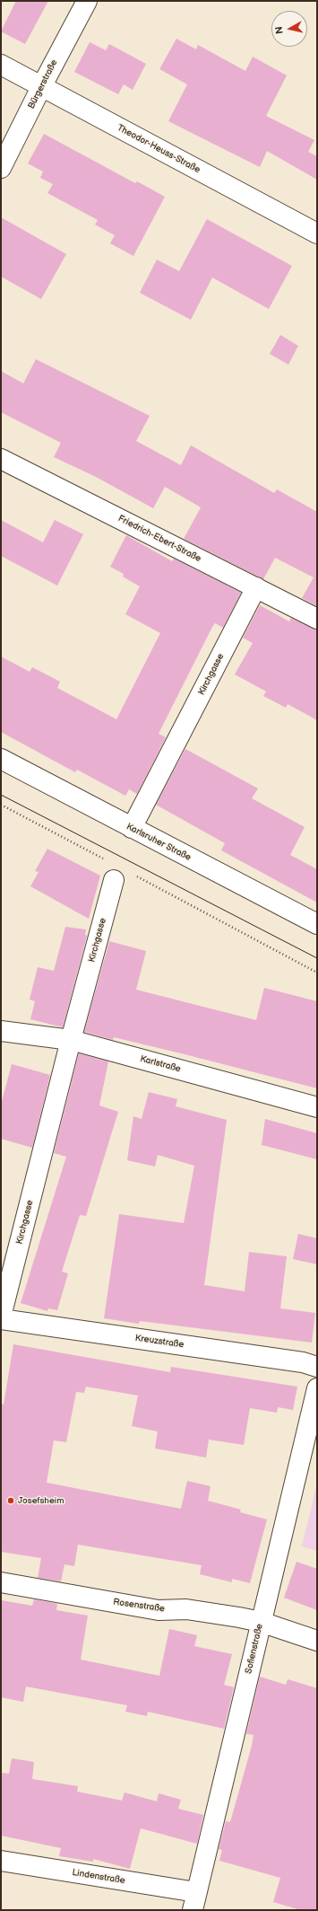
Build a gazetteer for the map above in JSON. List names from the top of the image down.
{
  "streets": {
    "street": [
      "Bürgerstraße",
      "Theodor-Heuss-Straße",
      "Friedrich-Ebert-Straße",
      "Kirchgasse",
      "Karlsruher Straße",
      "Karlstraße",
      "Kreuzstraße",
      "Rosenstraße",
      "Sofienstraße",
      "Lindenstraße"
    ]
  },
  "crossings": [
    ["Bürgerstraße", "Theodor-Heuss-Straße"],
    ["Friedrich-Ebert-Straße", "Kirchgasse"],
    ["Kirchgasse", "Karlsruher Straße"],
    ["Kirchgasse", "Karlstraße"],
    ["Kirchgasse", "Kreuzstraße"],
    ["Rosenstraße", "Sofienstraße"],
    ["Sofienstraße", "Lindenstraße"]
  ],
  "places": ["Josefsheim"],
  "north": "left"
}
